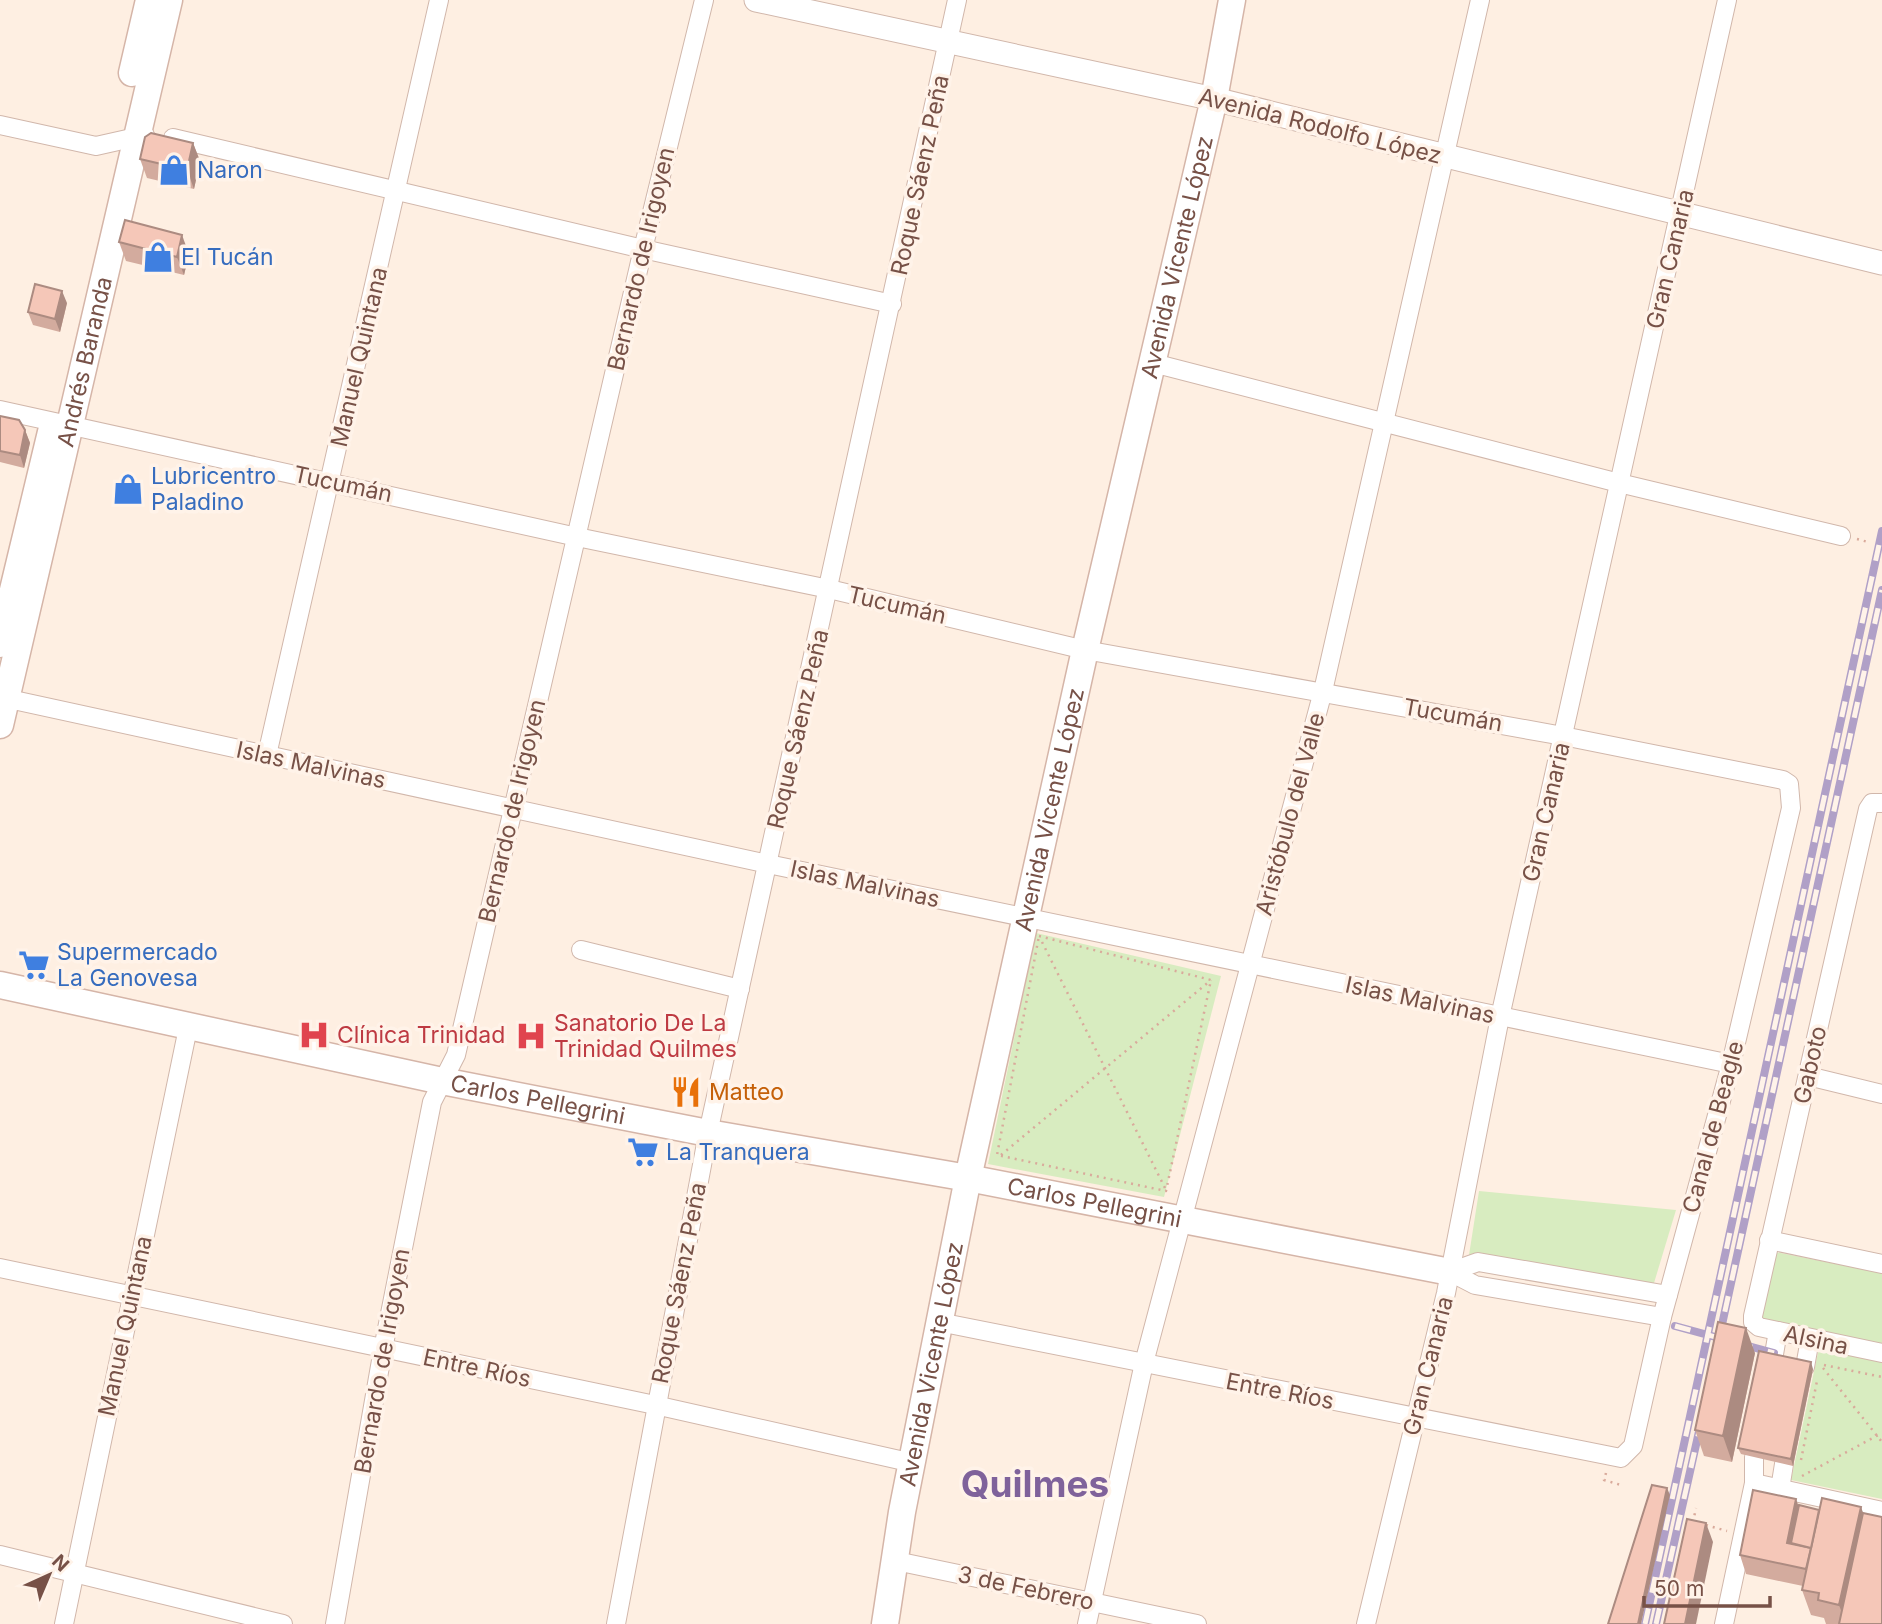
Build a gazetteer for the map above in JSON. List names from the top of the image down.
{
  "streets": {
    "main road": ["Avenida Vicente López", "Andrés Baranda", "Carlos Pellegrini"],
    "street": [
      "Avenida Rodolfo López",
      "Roque Sáenz Peña",
      "Bernardo de Irigoyen",
      "Gran Canaria",
      "Manuel Quintana",
      "Tucumán",
      "Islas Malvinas",
      "Aristóbulo del Valle",
      "Gaboto",
      "Canal de Beagle",
      "Alsina",
      "Entre Ríos",
      "3 de Febrero"
    ]
  },
  "crossings": [
    ["Avenida Rodolfo López", "Roque Sáenz Peña"],
    ["Avenida Rodolfo López", "Avenida Vicente López"],
    ["Avenida Rodolfo López", "Gran Canaria"],
    ["Avenida Rodolfo López", "Aristóbulo del Valle"],
    ["Roque Sáenz Peña", "Tucumán"],
    ["Roque Sáenz Peña", "Islas Malvinas"],
    ["Roque Sáenz Peña", "Carlos Pellegrini"],
    ["Roque Sáenz Peña", "Entre Ríos"],
    ["Avenida Vicente López", "Tucumán"],
    ["Avenida Vicente López", "Islas Malvinas"],
    ["Avenida Vicente López", "Carlos Pellegrini"],
    ["Avenida Vicente López", "Entre Ríos"],
    ["Avenida Vicente López", "3 de Febrero"],
    ["Bernardo de Irigoyen", "Tucumán"],
    ["Bernardo de Irigoyen", "Islas Malvinas"],
    ["Bernardo de Irigoyen", "Carlos Pellegrini"],
    ["Bernardo de Irigoyen", "Entre Ríos"],
    ["Gran Canaria", "Tucumán"],
    ["Gran Canaria", "Islas Malvinas"],
    ["Gran Canaria", "Carlos Pellegrini"],
    ["Gran Canaria", "Entre Ríos"],
    ["Manuel Quintana", "Tucumán"],
    ["Manuel Quintana", "Islas Malvinas"],
    ["Manuel Quintana", "Carlos Pellegrini"],
    ["Manuel Quintana", "Entre Ríos"],
    ["Andrés Baranda", "Tucumán"],
    ["Andrés Baranda", "Islas Malvinas"],
    ["Tucumán", "Aristóbulo del Valle"],
    ["Tucumán", "Canal de Beagle"],
    ["Islas Malvinas", "Aristóbulo del Valle"],
    ["Islas Malvinas", "Canal de Beagle"],
    ["Aristóbulo del Valle", "Carlos Pellegrini"],
    ["Aristóbulo del Valle", "Entre Ríos"],
    ["Aristóbulo del Valle", "3 de Febrero"],
    ["Gaboto", "Alsina"],
    ["Carlos Pellegrini", "Canal de Beagle"],
    ["Canal de Beagle", "Entre Ríos"]
  ],
  "districts": ["Quilmes"],
  "places": {
    "shop": ["Naron", "El Tucán", "Lubricentro Paladino"],
    "supermarket": ["Supermercado La Genovesa", "La Tranquera"],
    "hospital": ["Clínica Trinidad", "Sanatorio De La Trinidad Quilmes"],
    "restaurant": ["Matteo"]
  },
  "scale_bar": "50 m",
  "north": "top right"
}
